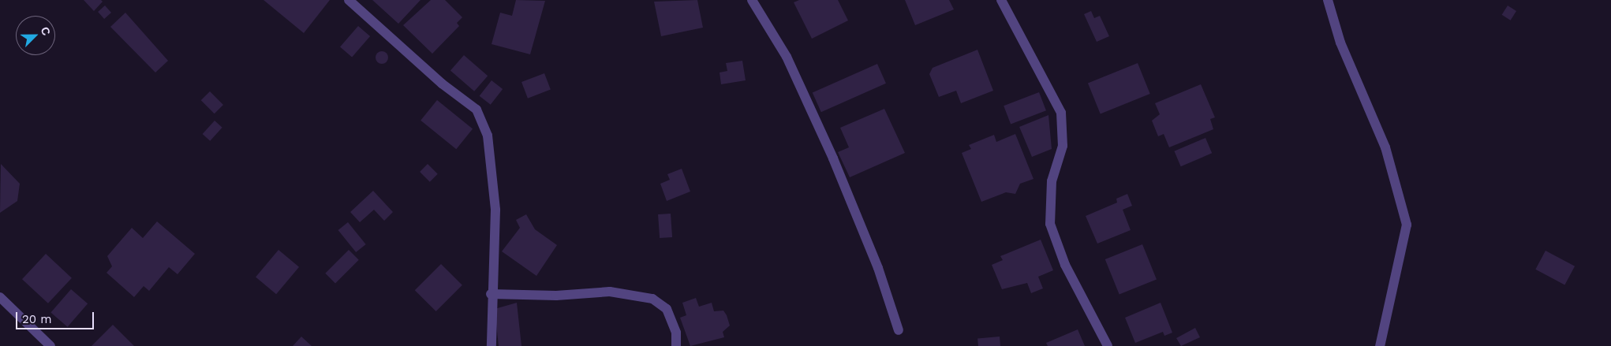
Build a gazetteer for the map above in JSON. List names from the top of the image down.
{
  "scale_bar": "20 m",
  "north": "top right"
}
